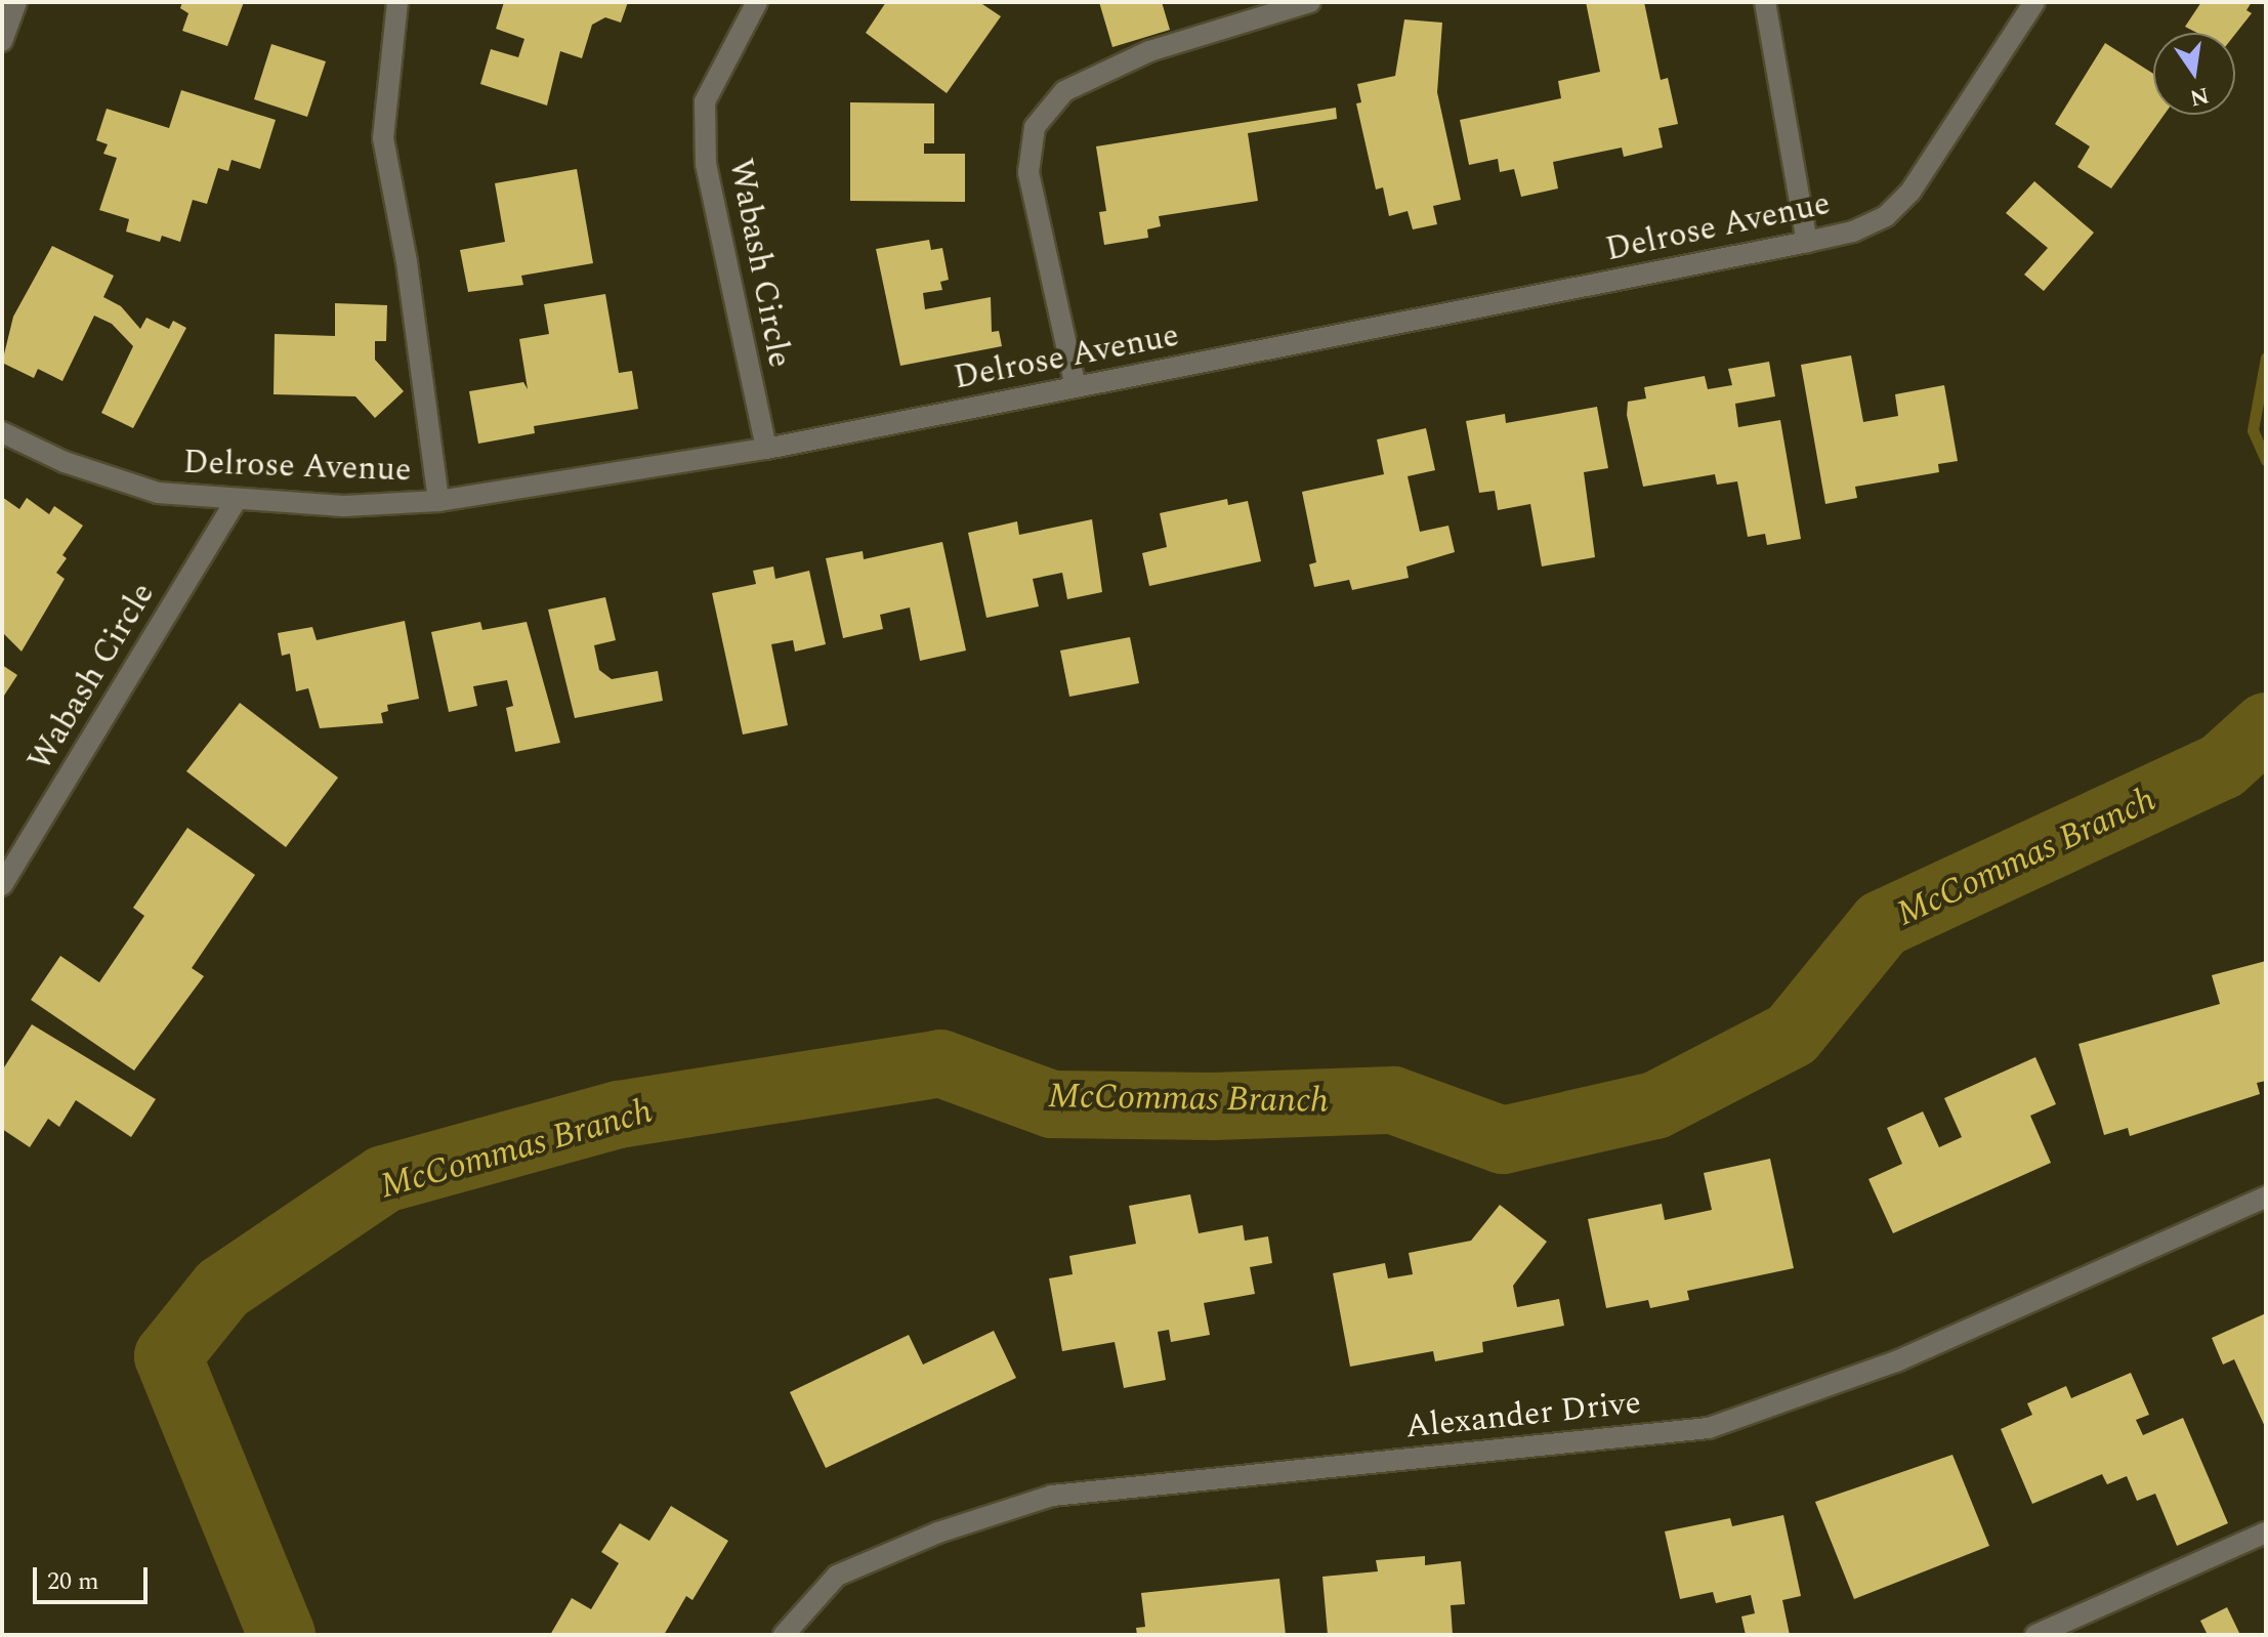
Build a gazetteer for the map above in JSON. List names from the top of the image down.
{
  "streets": {
    "street": ["Delrose Avenue", "Wabash Circle", "Alexander Drive"]
  },
  "crossings": [
    ["Delrose Avenue", "Wabash Circle"]
  ],
  "water": ["McCommas Branch"],
  "scale_bar": "20 m",
  "north": "bottom"
}
